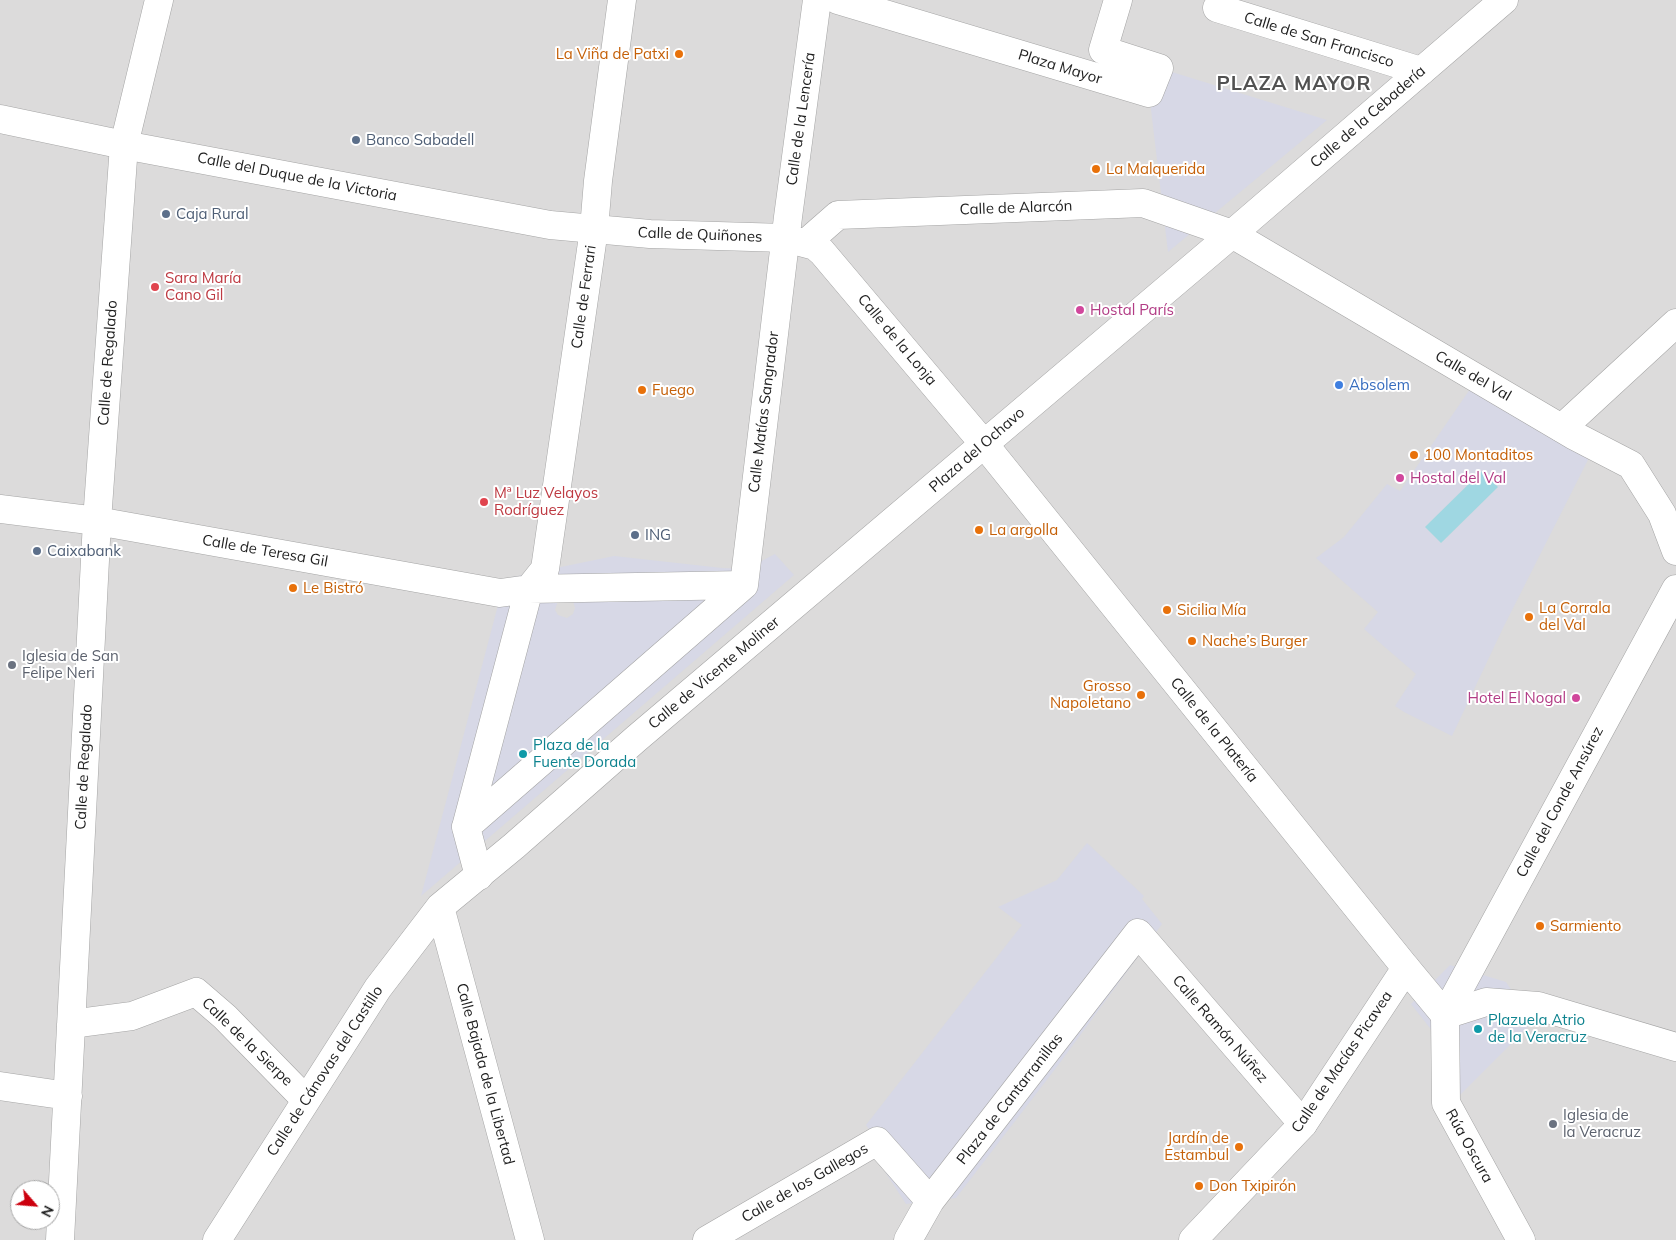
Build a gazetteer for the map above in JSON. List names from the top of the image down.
{
  "streets": {
    "street": [
      "Calle de San Francisco",
      "Plaza Mayor",
      "Calle de la Cebadería",
      "Calle de la Lencería",
      "Calle del Duque de la Victoria",
      "Calle de Alarcón",
      "Calle de Quiñones",
      "Calle de Ferrari",
      "Calle de la Lonja",
      "Calle de Regalado",
      "Calle del Val",
      "Calle Matías Sangrador",
      "Plaza del Ochavo",
      "Calle de Teresa Gil",
      "Calle de Vicente Moliner",
      "Calle de la Platería",
      "Calle del Conde Ansúrez",
      "Calle Ramón Núñez",
      "Calle de la Sierpe",
      "Calle de Macías Picavea",
      "Calle de Cánovas del Castillo",
      "Calle Bajada de la Libertad",
      "Plaza de Cantarranillas",
      "Rúa Oscura",
      "Calle de los Gallegos"
    ]
  },
  "crossings": [
    ["Calle de San Francisco", "Calle de la Cebadería"],
    ["Calle de la Cebadería", "Calle de Alarcón"],
    ["Calle de la Cebadería", "Calle del Val"],
    ["Calle de la Cebadería", "Plaza del Ochavo"],
    ["Calle de la Lencería", "Calle de Alarcón"],
    ["Calle de la Lencería", "Calle de Quiñones"],
    ["Calle de la Lencería", "Calle de la Lonja"],
    ["Calle de la Lencería", "Calle Matías Sangrador"],
    ["Calle del Duque de la Victoria", "Calle de Quiñones"],
    ["Calle del Duque de la Victoria", "Calle de Ferrari"],
    ["Calle del Duque de la Victoria", "Calle de Regalado"],
    ["Calle de Alarcón", "Calle de Quiñones"],
    ["Calle de Alarcón", "Calle de la Lonja"],
    ["Calle de Alarcón", "Calle del Val"],
    ["Calle de Alarcón", "Calle Matías Sangrador"],
    ["Calle de Quiñones", "Calle de Ferrari"],
    ["Calle de Quiñones", "Calle de la Lonja"],
    ["Calle de Quiñones", "Calle Matías Sangrador"],
    ["Calle de Ferrari", "Calle de Teresa Gil"],
    ["Calle de la Lonja", "Calle Matías Sangrador"],
    ["Calle de la Lonja", "Plaza del Ochavo"],
    ["Calle de la Lonja", "Calle de la Platería"],
    ["Calle de Regalado", "Calle de Teresa Gil"],
    ["Calle de Regalado", "Calle de la Sierpe"],
    ["Plaza del Ochavo", "Calle de Vicente Moliner"],
    ["Plaza del Ochavo", "Calle de la Platería"],
    ["Calle de Vicente Moliner", "Calle de Cánovas del Castillo"],
    ["Calle de Vicente Moliner", "Calle Bajada de la Libertad"],
    ["Calle de la Platería", "Calle del Conde Ansúrez"],
    ["Calle de la Platería", "Calle de Macías Picavea"],
    ["Calle de la Platería", "Rúa Oscura"],
    ["Calle del Conde Ansúrez", "Rúa Oscura"],
    ["Calle Ramón Núñez", "Calle de Macías Picavea"],
    ["Calle Ramón Núñez", "Plaza de Cantarranillas"],
    ["Calle de la Sierpe", "Calle de Cánovas del Castillo"],
    ["Calle de Cánovas del Castillo", "Calle Bajada de la Libertad"],
    ["Plaza de Cantarranillas", "Calle de los Gallegos"]
  ],
  "districts": ["PLAZA MAYOR"],
  "places": [
    "La Viña de Patxi",
    "Banco Sabadell",
    "La Malquerida",
    "Caja Rural",
    "Sara María Cano Gil",
    "Hostal París",
    "Absolem",
    "Fuego",
    "100 Montaditos",
    "Hostal del Val",
    "Mª Luz Velayos Rodríguez",
    "La argolla",
    "ING",
    "Caixabank",
    "Le Bistró",
    "Sicilia Mía",
    "La Corrala del Val",
    "Nache’s Burger",
    "Iglesia de San Felipe Neri",
    "Grosso Napoletano",
    "Hotel El Nogal",
    "Plaza de la Fuente Dorada",
    "Sarmiento",
    "Plazuela Atrio de la Veracruz",
    "Iglesia de la Veracruz",
    "Jardín de Estambul",
    "Don Txipirón"
  ],
  "north": "bottom right"
}
